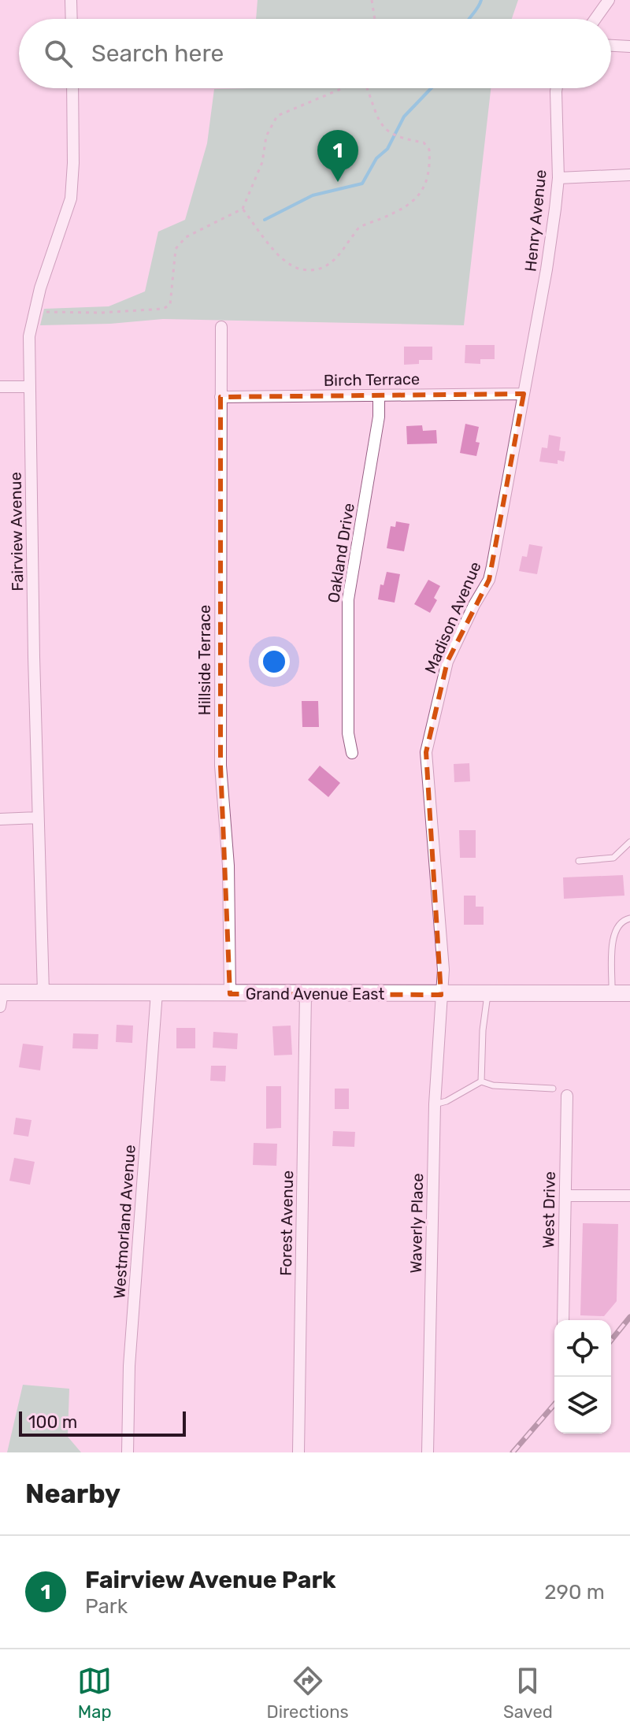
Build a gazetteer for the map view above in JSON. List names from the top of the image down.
{
  "streets": {
    "main road": ["Grand Avenue East"],
    "street": [
      "Henry Avenue",
      "Birch Terrace",
      "Fairview Avenue",
      "Oakland Drive",
      "Madison Avenue",
      "Hillside Terrace",
      "West Drive",
      "Westmorland Avenue",
      "Forest Avenue",
      "Waverly Place"
    ]
  },
  "crossings": [
    ["Henry Avenue", "Madison Avenue"],
    ["Birch Terrace", "Oakland Drive"],
    ["Birch Terrace", "Madison Avenue"],
    ["Birch Terrace", "Hillside Terrace"],
    ["Fairview Avenue", "Grand Avenue East"],
    ["Madison Avenue", "Grand Avenue East"],
    ["Madison Avenue", "Waverly Place"],
    ["Hillside Terrace", "Grand Avenue East"],
    ["Grand Avenue East", "Westmorland Avenue"],
    ["Grand Avenue East", "Forest Avenue"],
    ["Grand Avenue East", "Waverly Place"]
  ],
  "scale_bar": "100 m",
  "page": {
    "search": "Search here",
    "pins": "1",
    "scale": "100 m",
    "heading": "Nearby",
    "list": [
      {
        "mark": "1",
        "name": "Fairview Avenue Park",
        "note": "Park",
        "value": "290 m"
      }
    ],
    "nav": ["Map", "Directions", "Saved"]
  }
}
